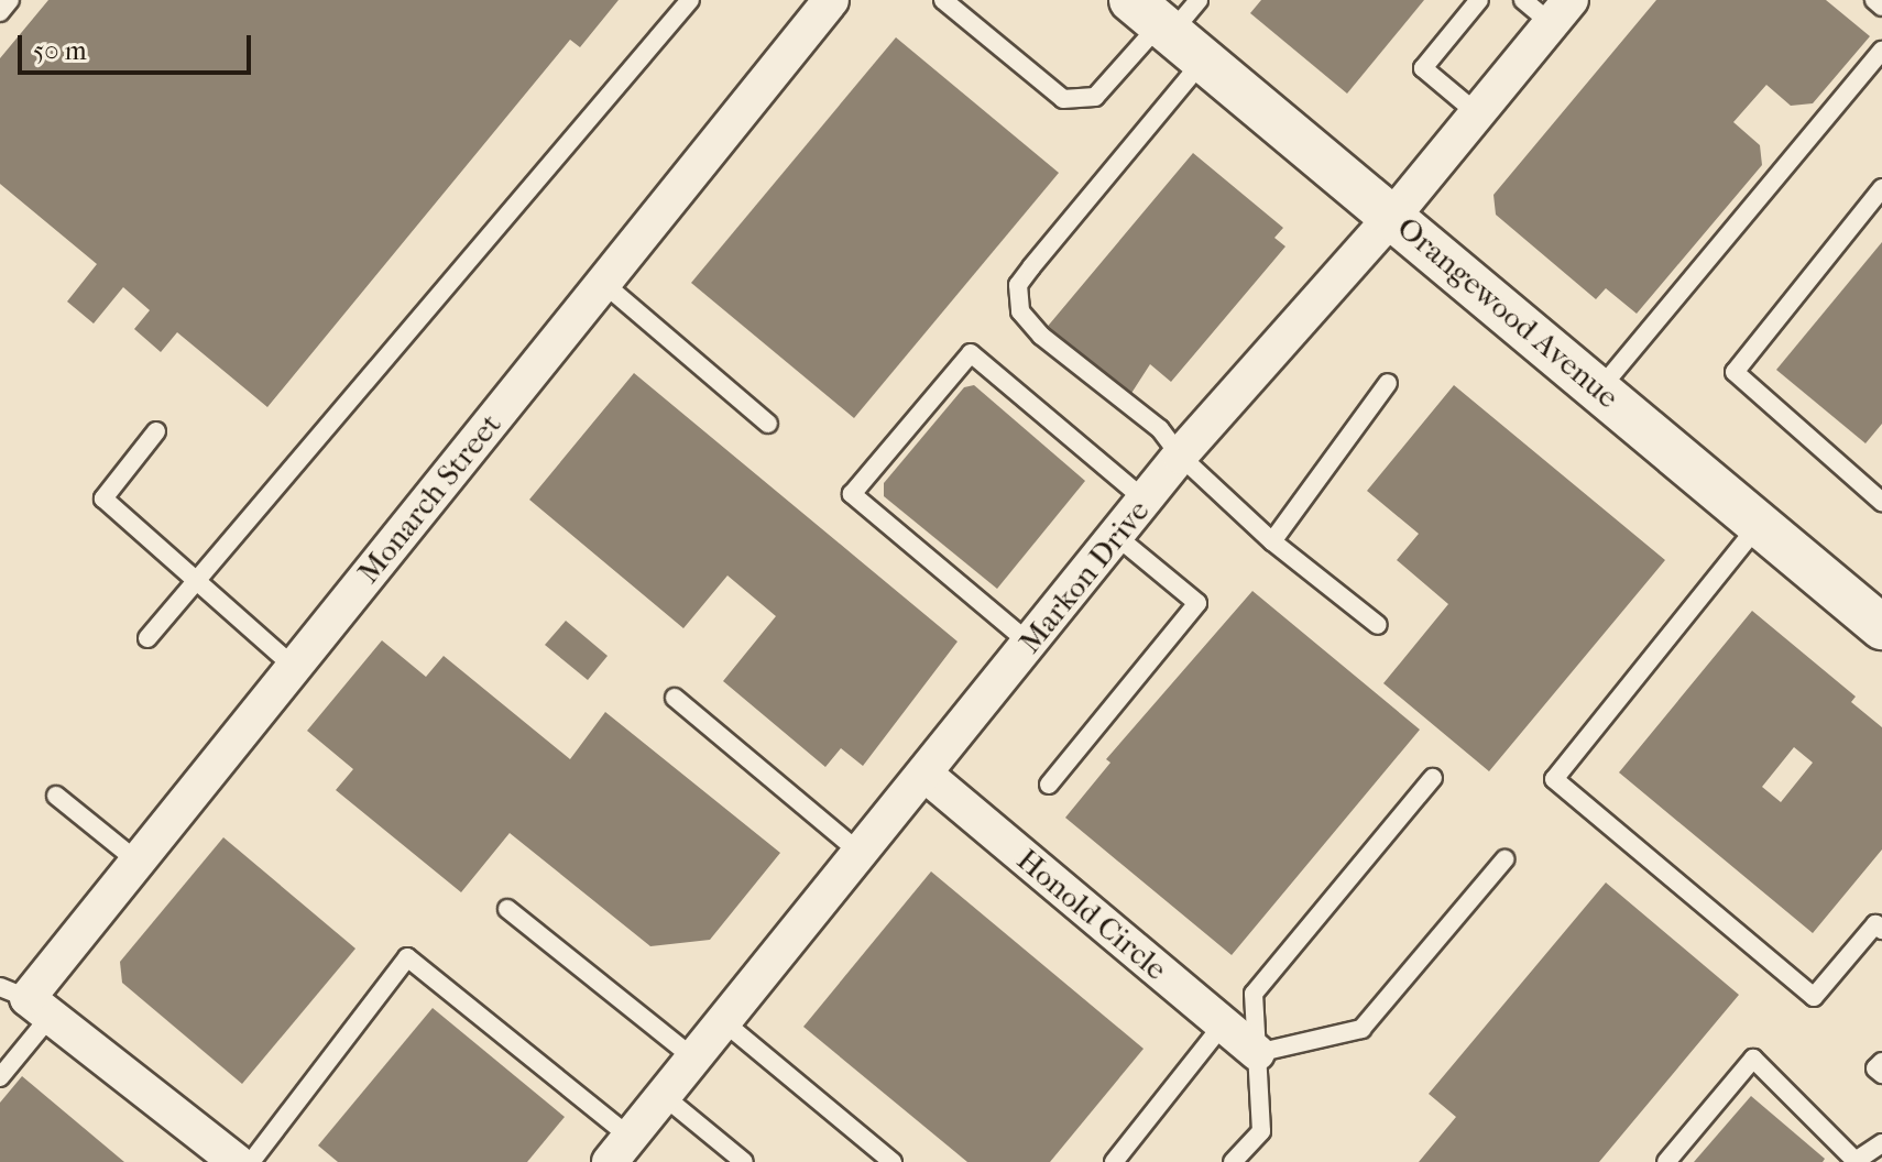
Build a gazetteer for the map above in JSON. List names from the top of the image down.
{
  "streets": {
    "street": [
      "Orangewood Avenue",
      "Monarch Street",
      "Markon Drive",
      "Honold Circle"
    ]
  },
  "crossings": [
    ["Orangewood Avenue", "Markon Drive"],
    ["Markon Drive", "Honold Circle"]
  ],
  "scale_bar": "50 m"
}
